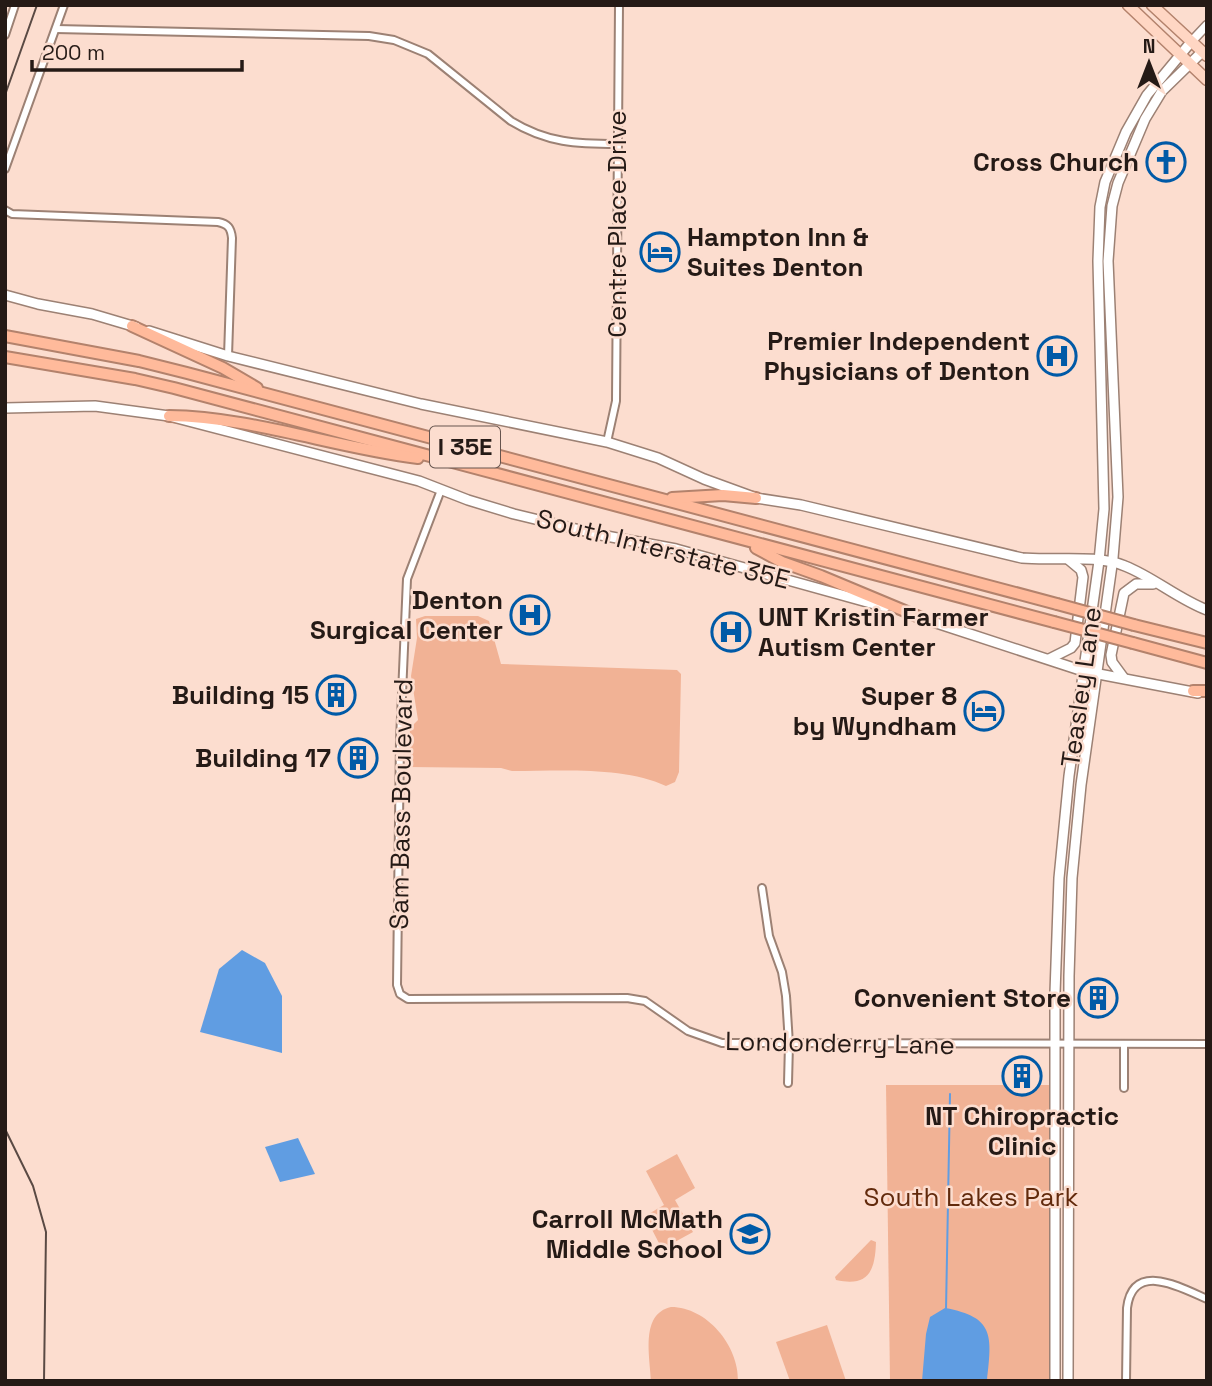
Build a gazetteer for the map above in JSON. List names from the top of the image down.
{
  "streets": {
    "highway": ["I 35E"],
    "main road": ["South Interstate 35E", "Teasley Lane"],
    "street": ["Centre Place Drive", "Sam Bass Boulevard", "Londonderry Lane"]
  },
  "crossings": [
    ["South Interstate 35E", "Teasley Lane"],
    ["South Interstate 35E", "Sam Bass Boulevard"],
    ["Teasley Lane", "Londonderry Lane"],
    ["Sam Bass Boulevard", "Londonderry Lane"]
  ],
  "parks": ["South Lakes Park"],
  "places": {
    "church": ["Cross Church"],
    "hotel": ["Hampton Inn & Suites Denton", "Super 8 by Wyndham"],
    "hospital": ["Premier Independent Physicians of Denton", "Denton Surgical Center", "UNT Kristin Farmer Autism Center"],
    "building": [
      "Building 15",
      "Building 17",
      "Convenient Store",
      "NT Chiropractic Clinic"
    ],
    "school or university": ["Carroll McMath Middle School"]
  },
  "scale_bar": "200 m",
  "north": "top"
}
